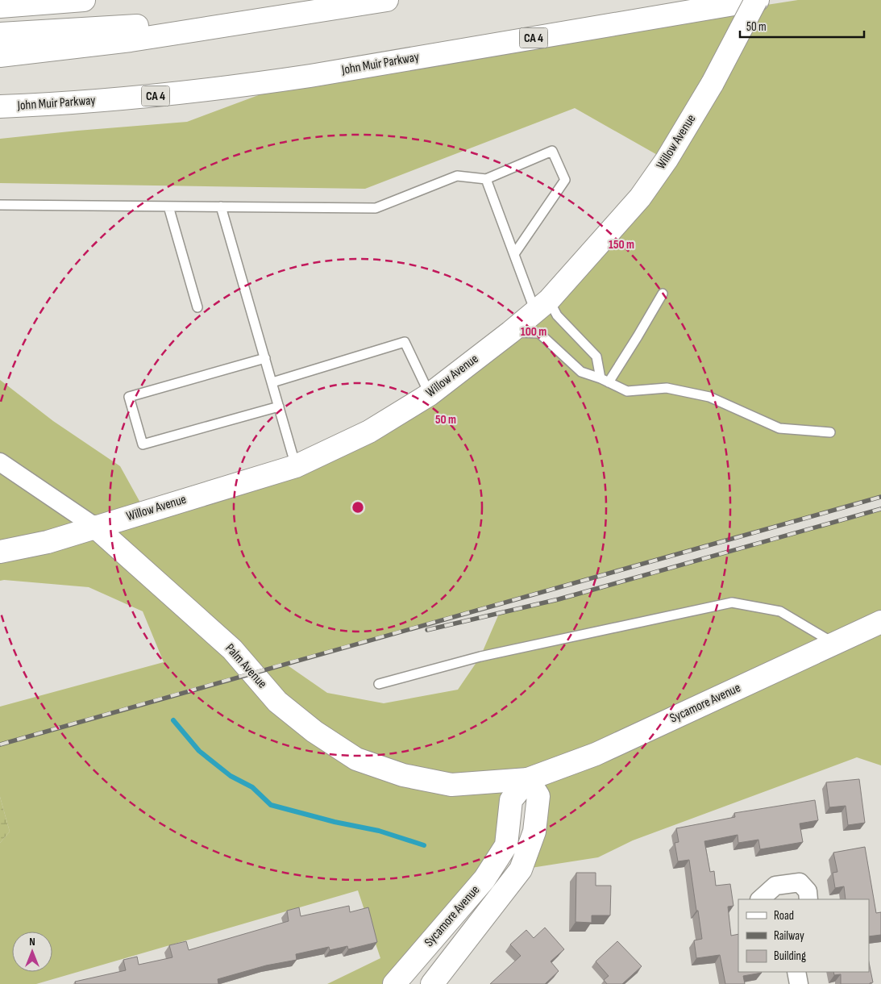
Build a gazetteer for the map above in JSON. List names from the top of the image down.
{
  "streets": {
    "main road": [
      "CA 4",
      "John Muir Parkway",
      "Willow Avenue",
      "Palm Avenue",
      "Sycamore Avenue"
    ]
  },
  "crossings": [
    ["John Muir Parkway", "Willow Avenue"],
    ["Willow Avenue", "Palm Avenue"],
    ["Palm Avenue", "Sycamore Avenue"]
  ],
  "legend": ["Road", "Railway", "Building"],
  "scale_bar": "50 m",
  "north": "top",
  "rings": ["150 m", "100 m", "50 m"]
}
